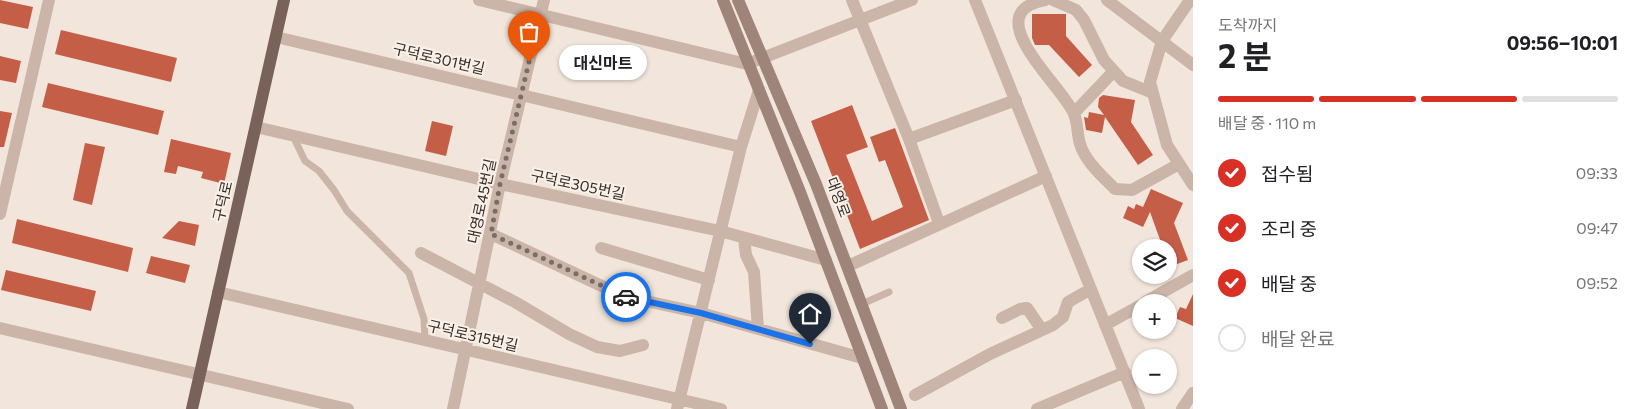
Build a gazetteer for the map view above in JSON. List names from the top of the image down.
{
  "streets": {
    "main road": ["대영로", "구덕로"],
    "street": [
      "구덕로301번길",
      "구덕로305번길",
      "대영로45번길",
      "구덕로315번길"
    ]
  },
  "crossings": [
    ["구덕로301번길", "구덕로"],
    ["구덕로301번길", "대영로45번길"],
    ["구덕로305번길", "구덕로"],
    ["구덕로305번길", "대영로45번길"],
    ["구덕로", "구덕로315번길"],
    ["대영로45번길", "구덕로315번길"]
  ],
  "places": ["대신마트"],
  "page": {
    "heading": ["2 분", "도착까지", "09:56–10:01"],
    "bubble": "대신마트",
    "bar": "배달 중 · 110 m",
    "list": [
      ["접수됨", "09:33"],
      ["조리 중", "09:47"],
      ["배달 중", "09:52"],
      "배달 완료"
    ],
    "map_buttons": ["+", "−"]
  }
}
